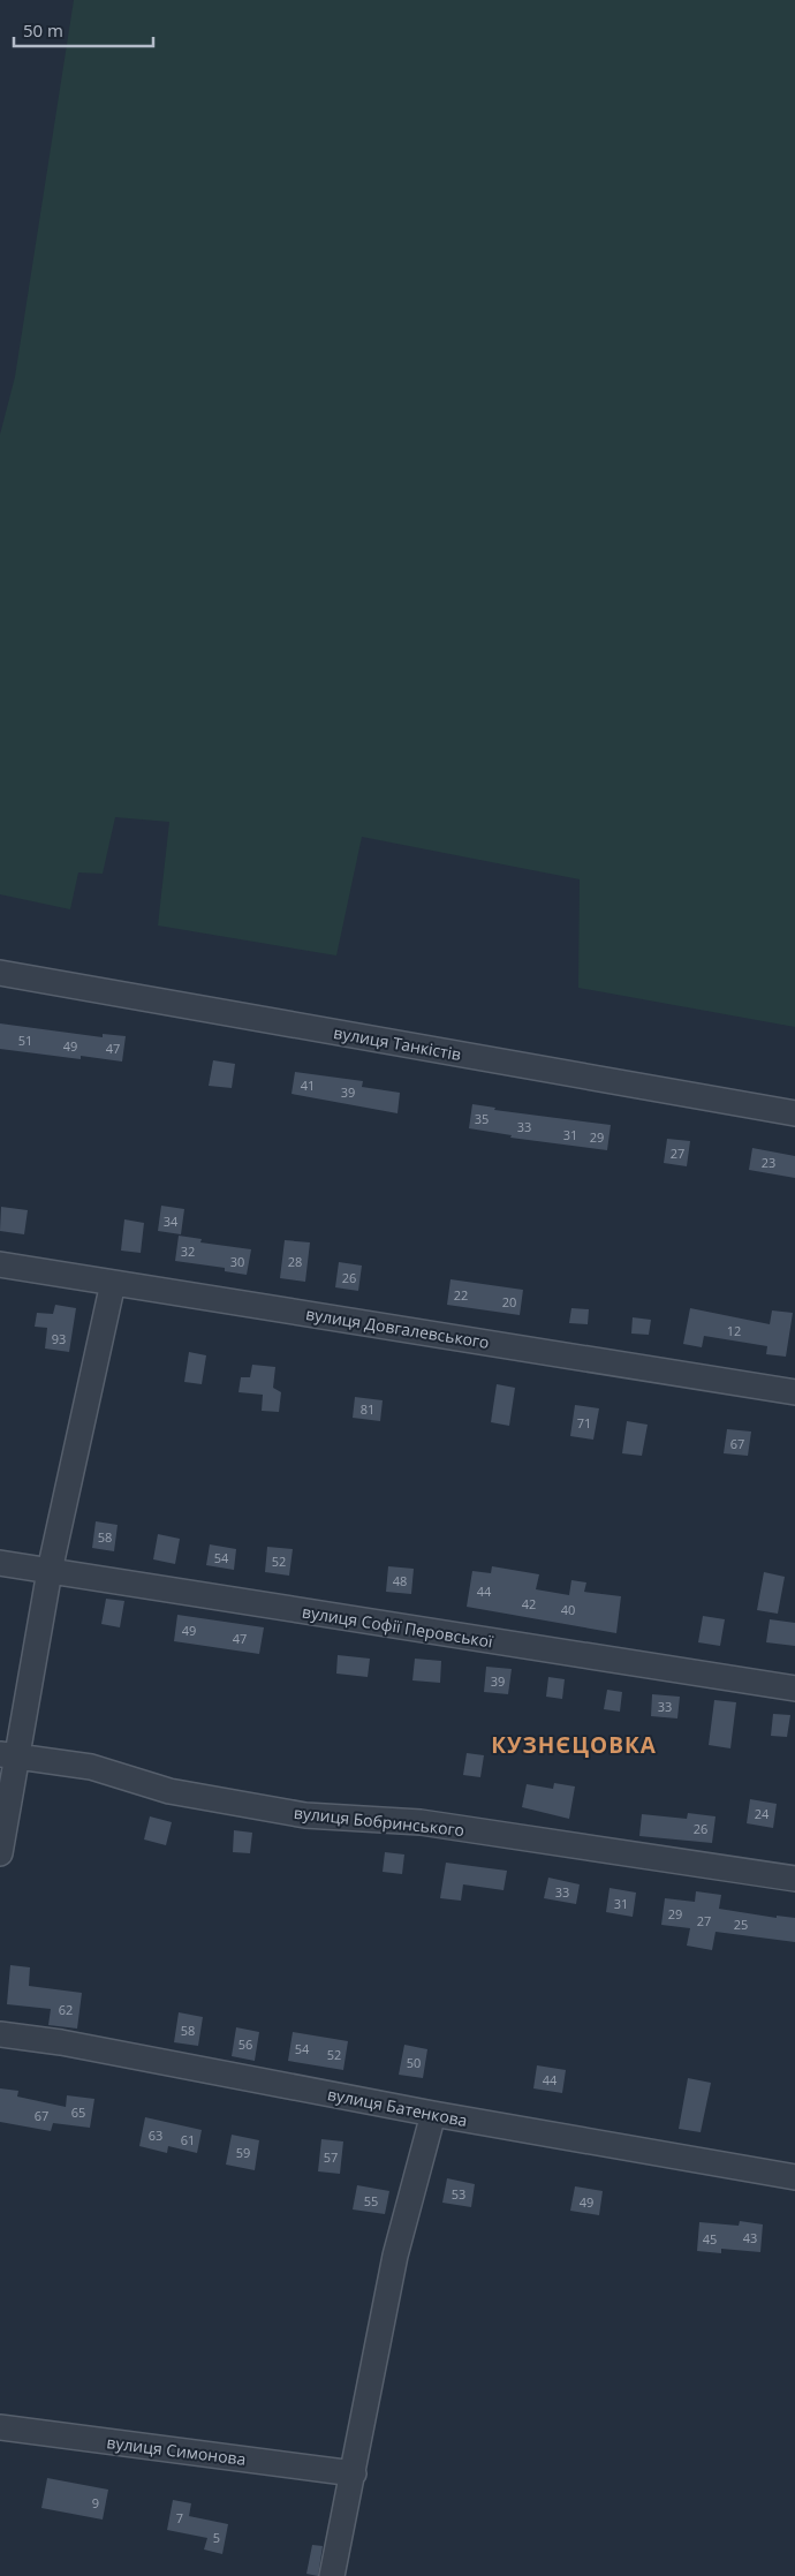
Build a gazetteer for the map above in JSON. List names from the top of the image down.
{
  "streets": {
    "street": [
      "вулиця Танкістів",
      "вулиця Довгалевського",
      "вулиця Софії Перовської",
      "вулиця Бобринського",
      "вулиця Батенкова",
      "вулиця Симонова"
    ]
  },
  "districts": ["КУЗНЄЦОВКА"],
  "house_numbers": [
    "51",
    "49",
    "47",
    "41",
    "39",
    "35",
    "33",
    "31",
    "29",
    "27",
    "23",
    "34",
    "32",
    "30",
    "28",
    "26",
    "22",
    "20",
    "12",
    "93",
    "81",
    "71",
    "67",
    "58",
    "54",
    "52",
    "48",
    "44",
    "42",
    "40",
    "49",
    "47",
    "39",
    "33",
    "24",
    "26",
    "33",
    "31",
    "29",
    "27",
    "25",
    "62",
    "58",
    "56",
    "54",
    "52",
    "50",
    "44",
    "65",
    "67",
    "63",
    "61",
    "59",
    "57",
    "53",
    "55",
    "49",
    "43",
    "45",
    "9",
    "7",
    "5"
  ],
  "scale_bar": "50 m"
}
